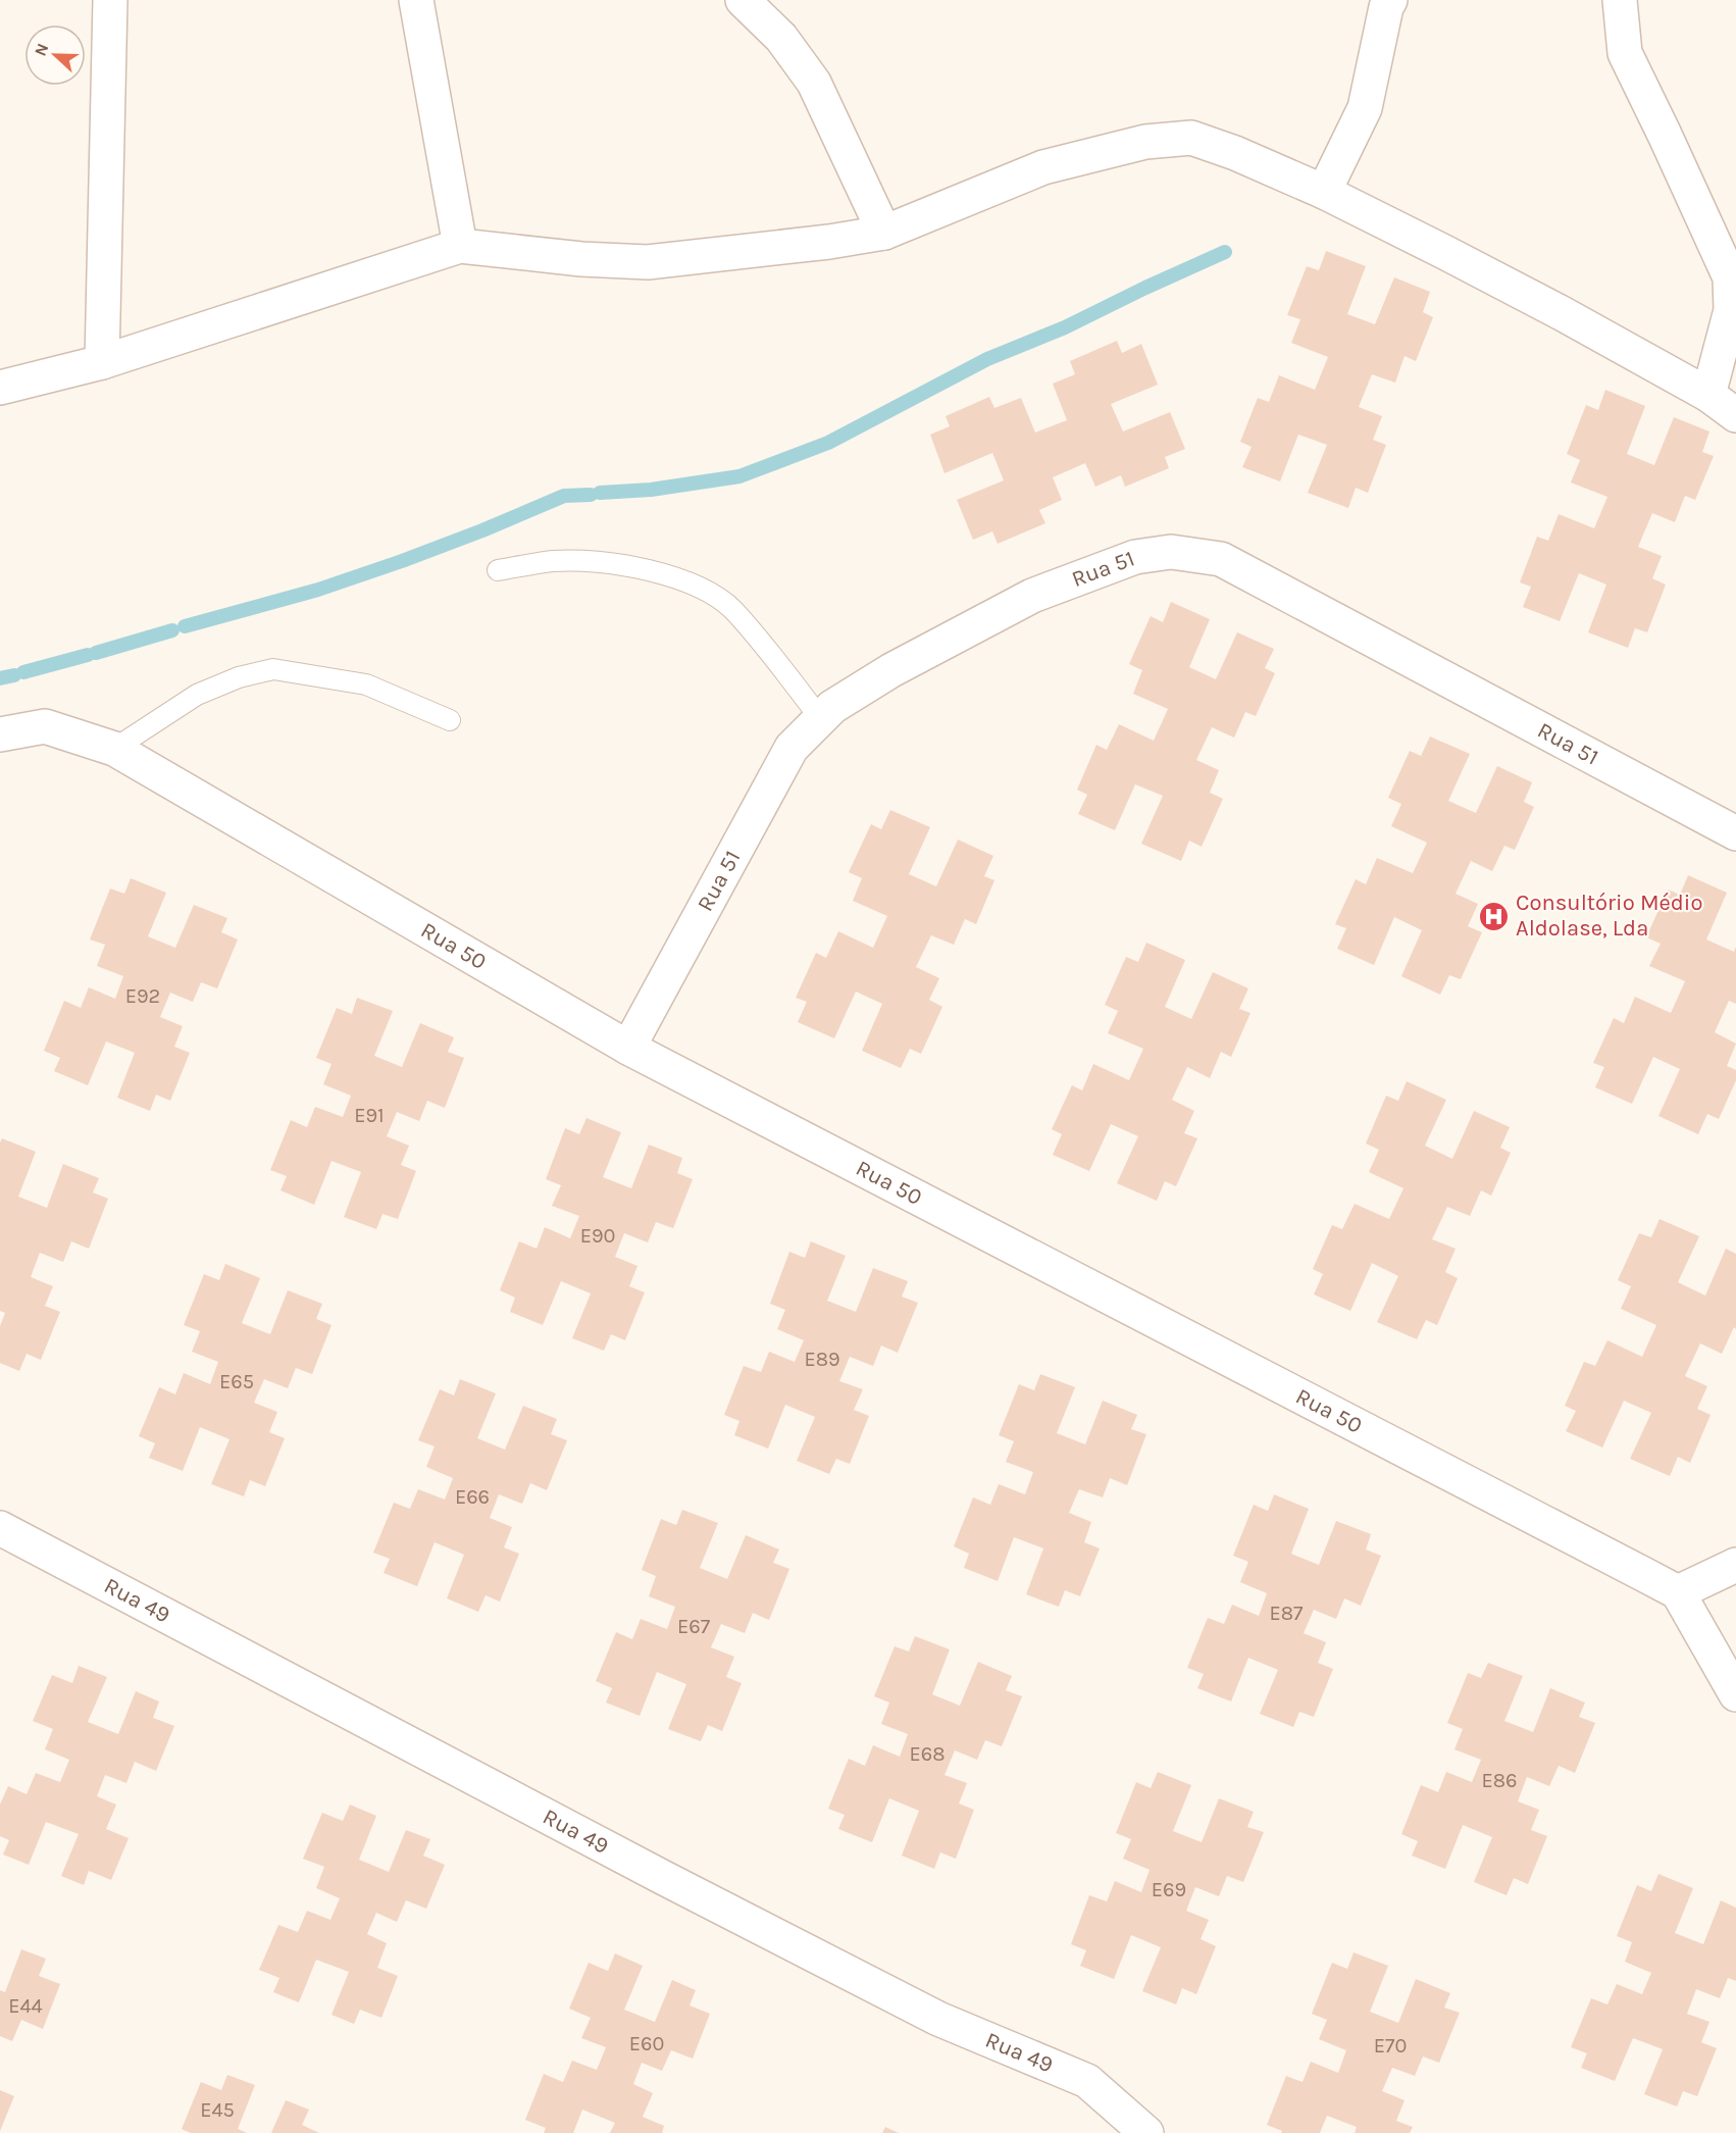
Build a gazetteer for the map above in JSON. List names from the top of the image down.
{
  "streets": {
    "street": ["Rua 51", "Rua 50", "Rua 49"]
  },
  "crossings": [
    ["Rua 51", "Rua 50"]
  ],
  "places": {
    "hospital": ["Consultório Médio Aldolase, Lda"]
  },
  "house_numbers": [
    "E92",
    "E91",
    "E90",
    "E89",
    "E65",
    "E66",
    "E87",
    "E67",
    "E68",
    "E86",
    "E69",
    "E44",
    "E60",
    "E70",
    "E45"
  ],
  "north": "left"
}
